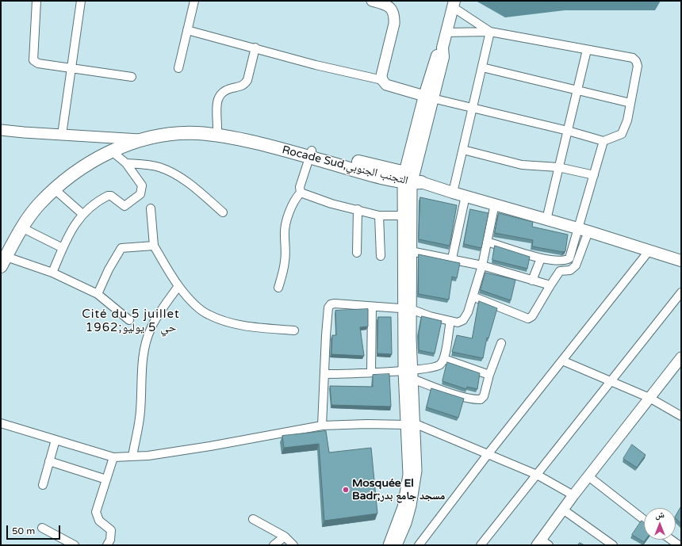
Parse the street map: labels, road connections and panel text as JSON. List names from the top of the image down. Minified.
{"streets":{"main road":["Rocade Sud,التجنب الجنوبي"]},"districts":["Cité du 5 juillet 1962;حي 5 يوليو"],"places":["Mosquée El Badr;مسجد جامع بدر"],"scale_bar":"50 m","north":"top"}
